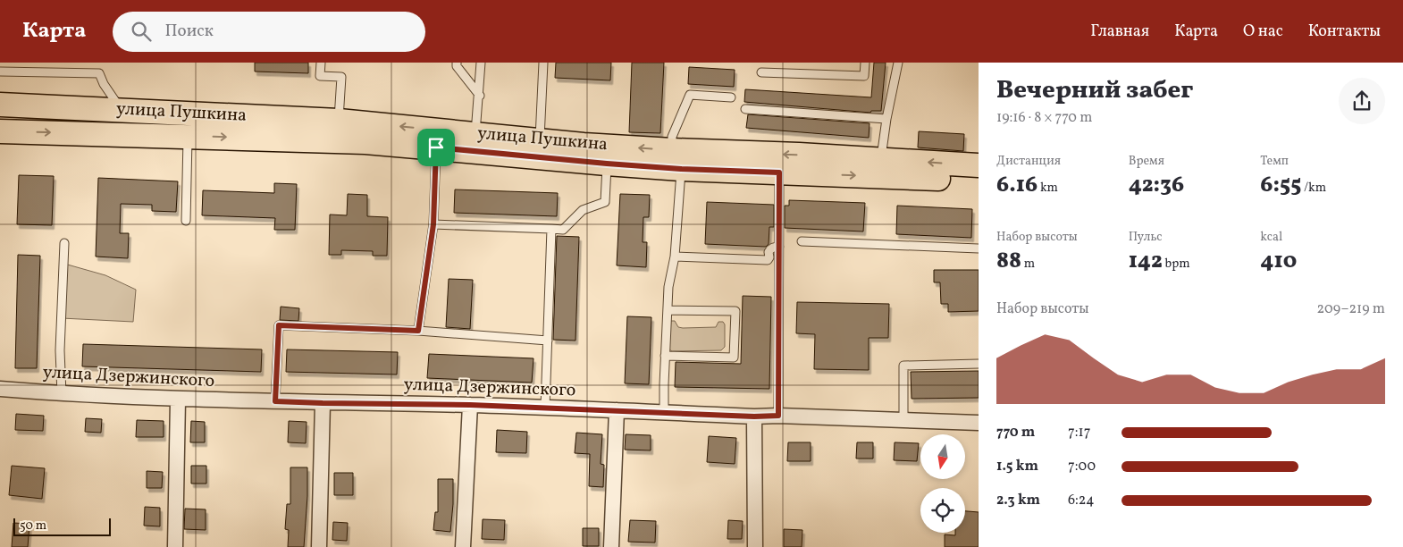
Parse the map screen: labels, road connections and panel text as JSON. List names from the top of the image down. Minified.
{"streets":{"main road":["улица Пушкина"],"street":["улица Дзержинского"]},"scale_bar":"50 m","north":"bottom","page":{"header":"Карта","search":"Поиск","nav":["Главная","Карта","О нас","Контакты"],"heading":["Вечерний забег","19:16 · 8 × 770 m"],"stats":[["Дистанция","6.16 km"],["Время","42:36"],["Темп","6:55 /km"],["Набор высоты","88 m"],["Пульс","142 bpm"],["kcal","410"]],"chart":["Набор высоты","209–219 m"],"list":[{"name":"770 m","note":"7:17"},{"name":"1.5 km","note":"7:00"},{"name":"2.3 km","note":"6:24"}],"scale":"50 m"}}
